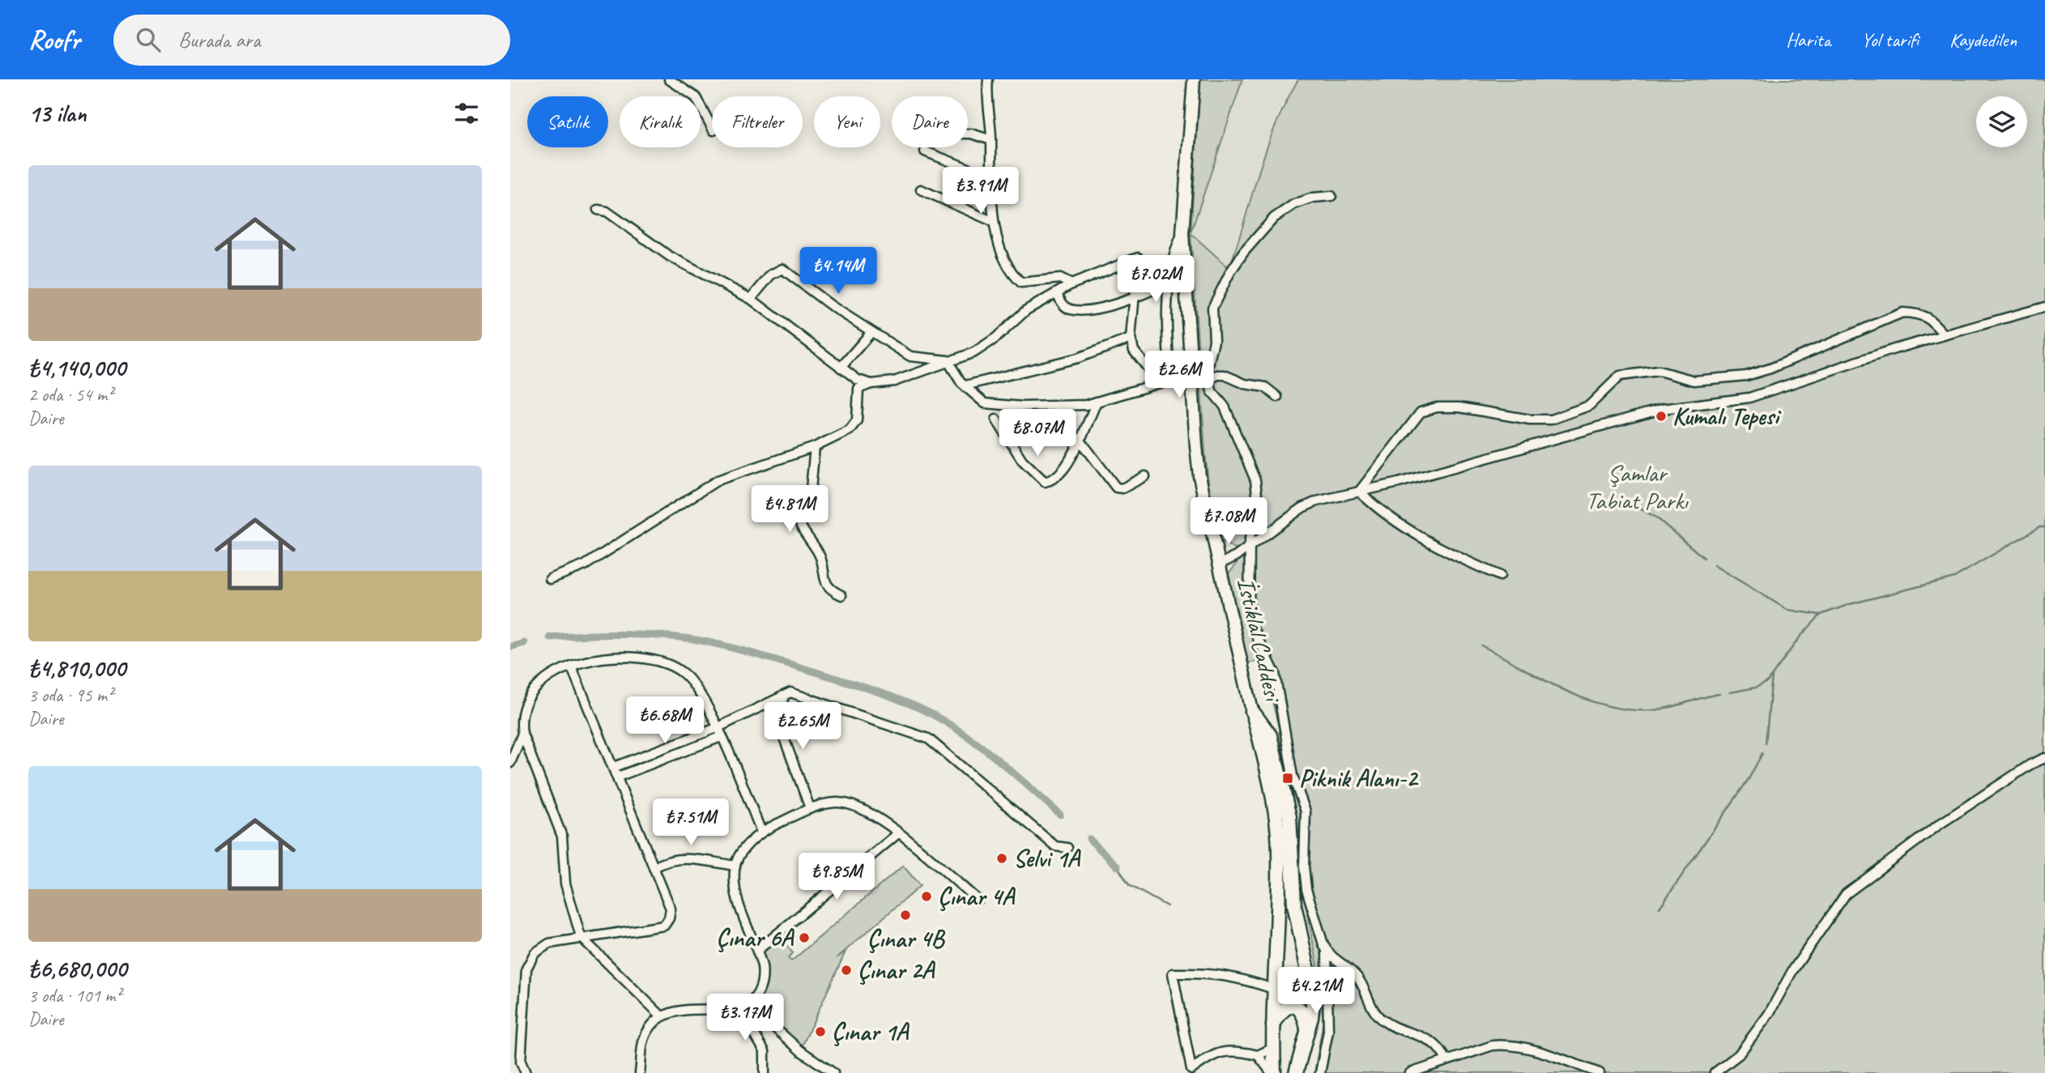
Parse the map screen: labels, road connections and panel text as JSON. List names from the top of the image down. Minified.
{"streets":{"main road":["İstiklal Caddesi"]},"parks":["Şamlar Tabiat Parkı"],"places":{"other":["Kumalı Tepesi","Selvi 1A","Çınar 4A","Çınar 4B","Çınar 6A","Çınar 2A","Çınar 1A"],"transit":["Piknik Alanı-2"]},"page":{"header":"Roofr","search":"Burada ara","nav":["Harita","Yol tarifi","Kaydedilen"],"heading":"13 ilan","chip":["Satılık","Kiralık","Filtreler","Yeni","Daire"],"list":[{"name":"₺4,140,000","note":"2 oda · 54 m² · Daire"},{"name":"₺4,810,000","note":"3 oda · 95 m² · Daire"},{"name":"₺6,680,000","note":"3 oda · 101 m² · Daire"}],"price":["₺3.91M","₺4.14M","₺7.02M","₺2.6M","₺8.07M","₺4.81M","₺7.08M","₺6.68M","₺2.65M","₺7.51M","₺9.85M","₺4.21M","₺3.17M"]}}
